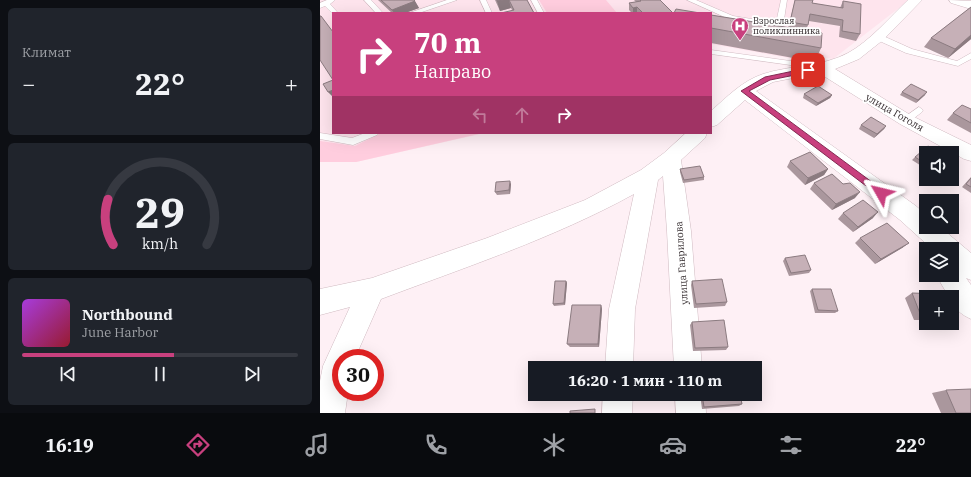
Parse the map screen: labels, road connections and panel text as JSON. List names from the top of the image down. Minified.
{"streets":{"street":["улица Гоголя","улица Гаврилова"]},"places":{"hospital":["Взрослая поликлинника"]},"page":{"tile":"Климат","turn":["70 m","Направо"],"heat":["−","22°","+"],"map_buttons":"+","song":["Northbound","June Harbor"],"limit":"30","trip":"16:20 · 1 мин · 110 m","tabs":["16:19","22°"],"gauge":["29","km/h"]}}
